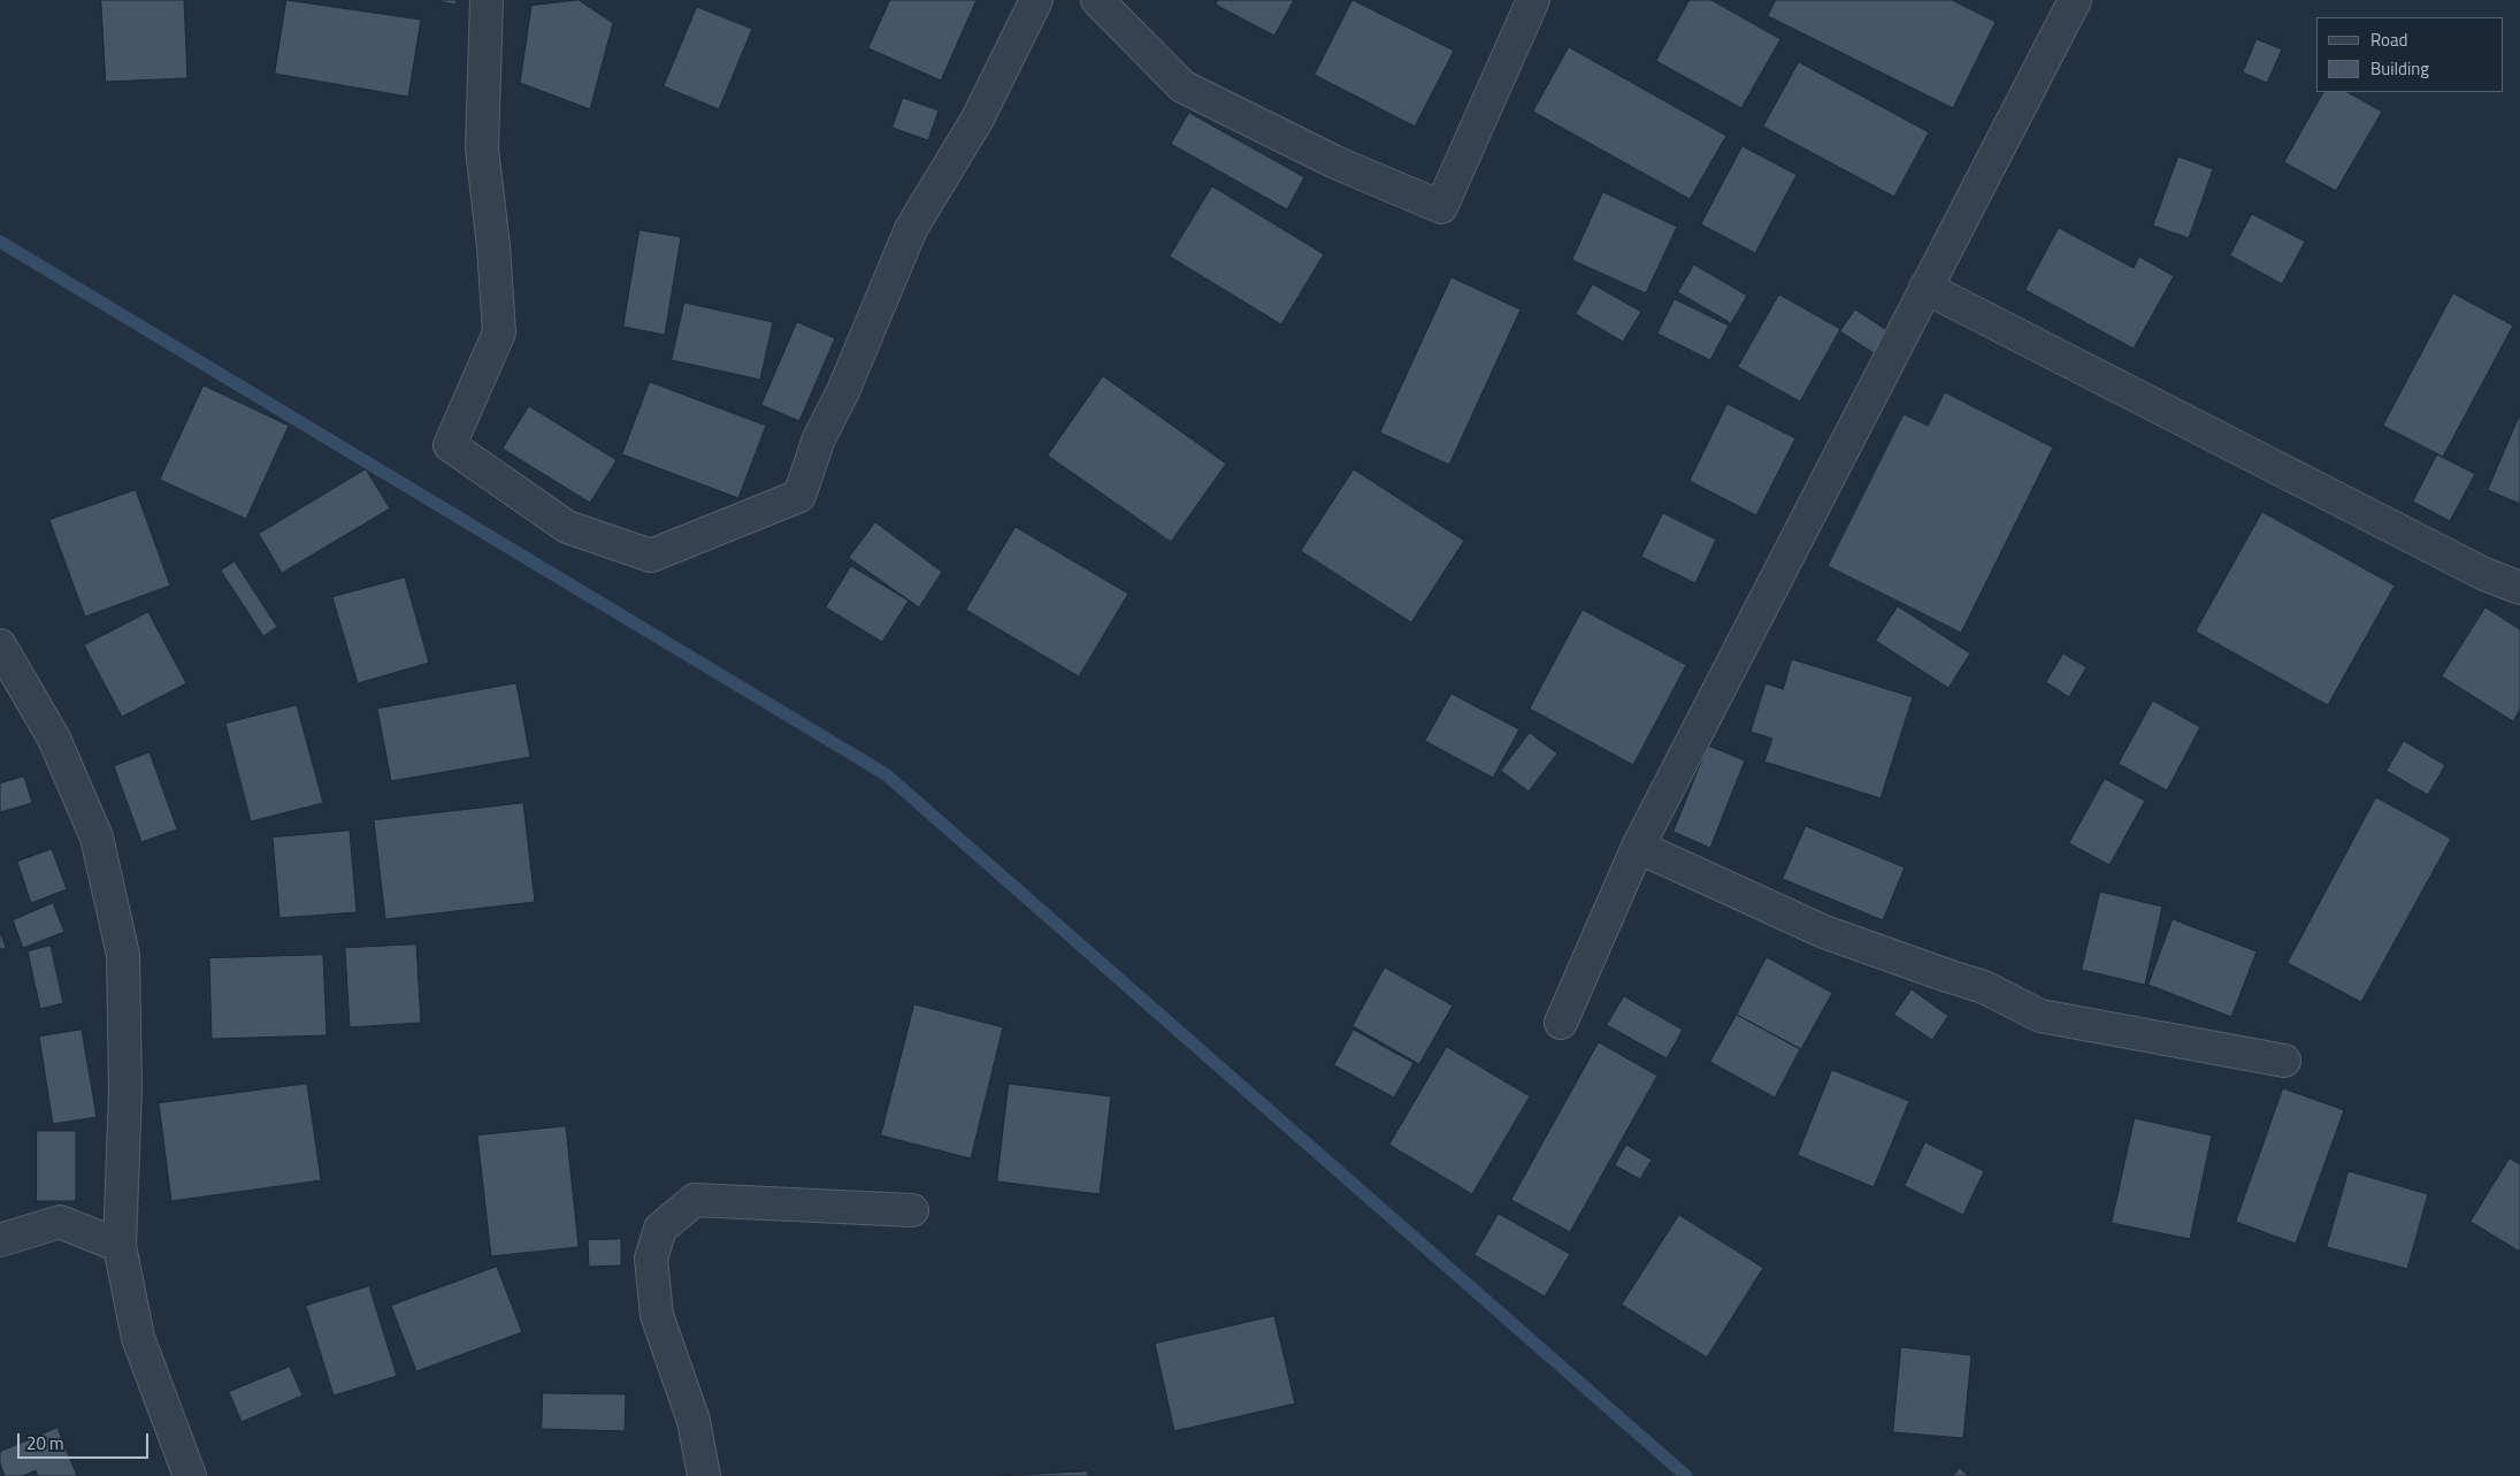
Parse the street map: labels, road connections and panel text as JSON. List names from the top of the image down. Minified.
{"legend":["Road","Building"],"scale_bar":"20 m"}
